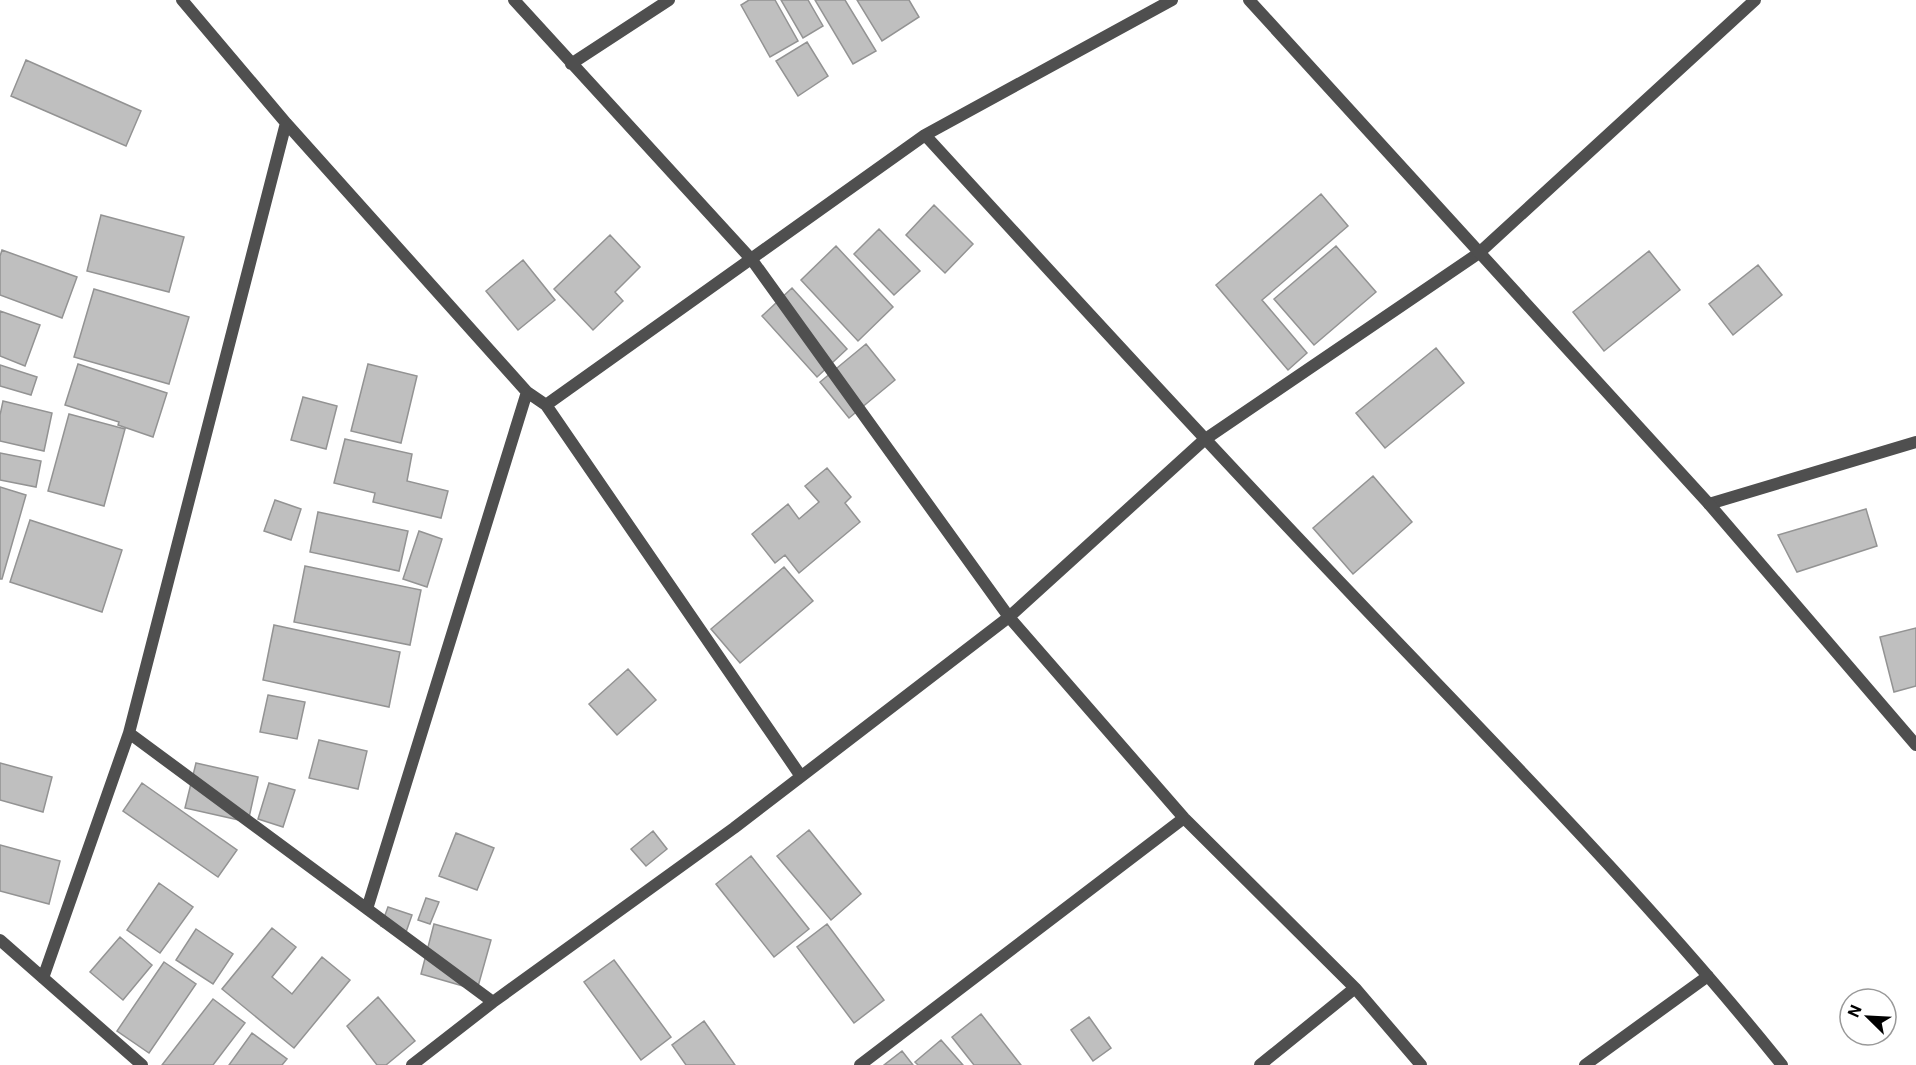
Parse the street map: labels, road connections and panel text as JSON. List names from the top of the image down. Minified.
{"north":"top left"}
